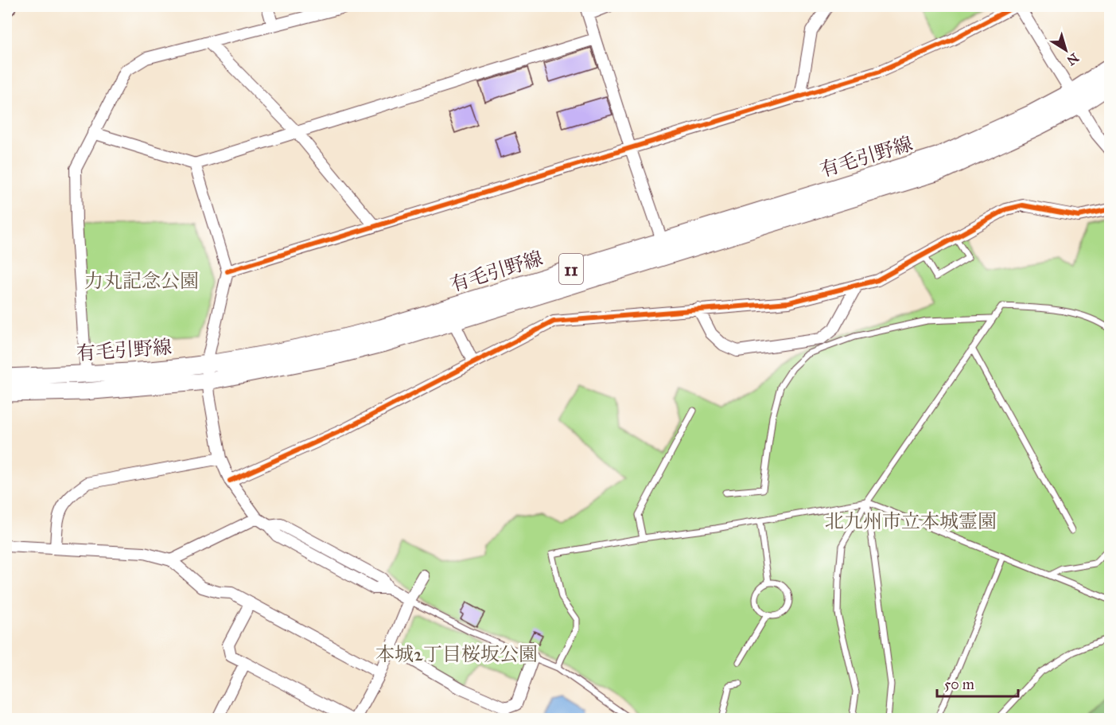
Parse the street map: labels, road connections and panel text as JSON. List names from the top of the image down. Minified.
{"streets":{"main road":["有毛引野線","11"]},"parks":["力丸記念公園","北九州市立本城霊園","本城2丁目桜坂公園"],"scale_bar":"50 m","north":"bottom right"}
